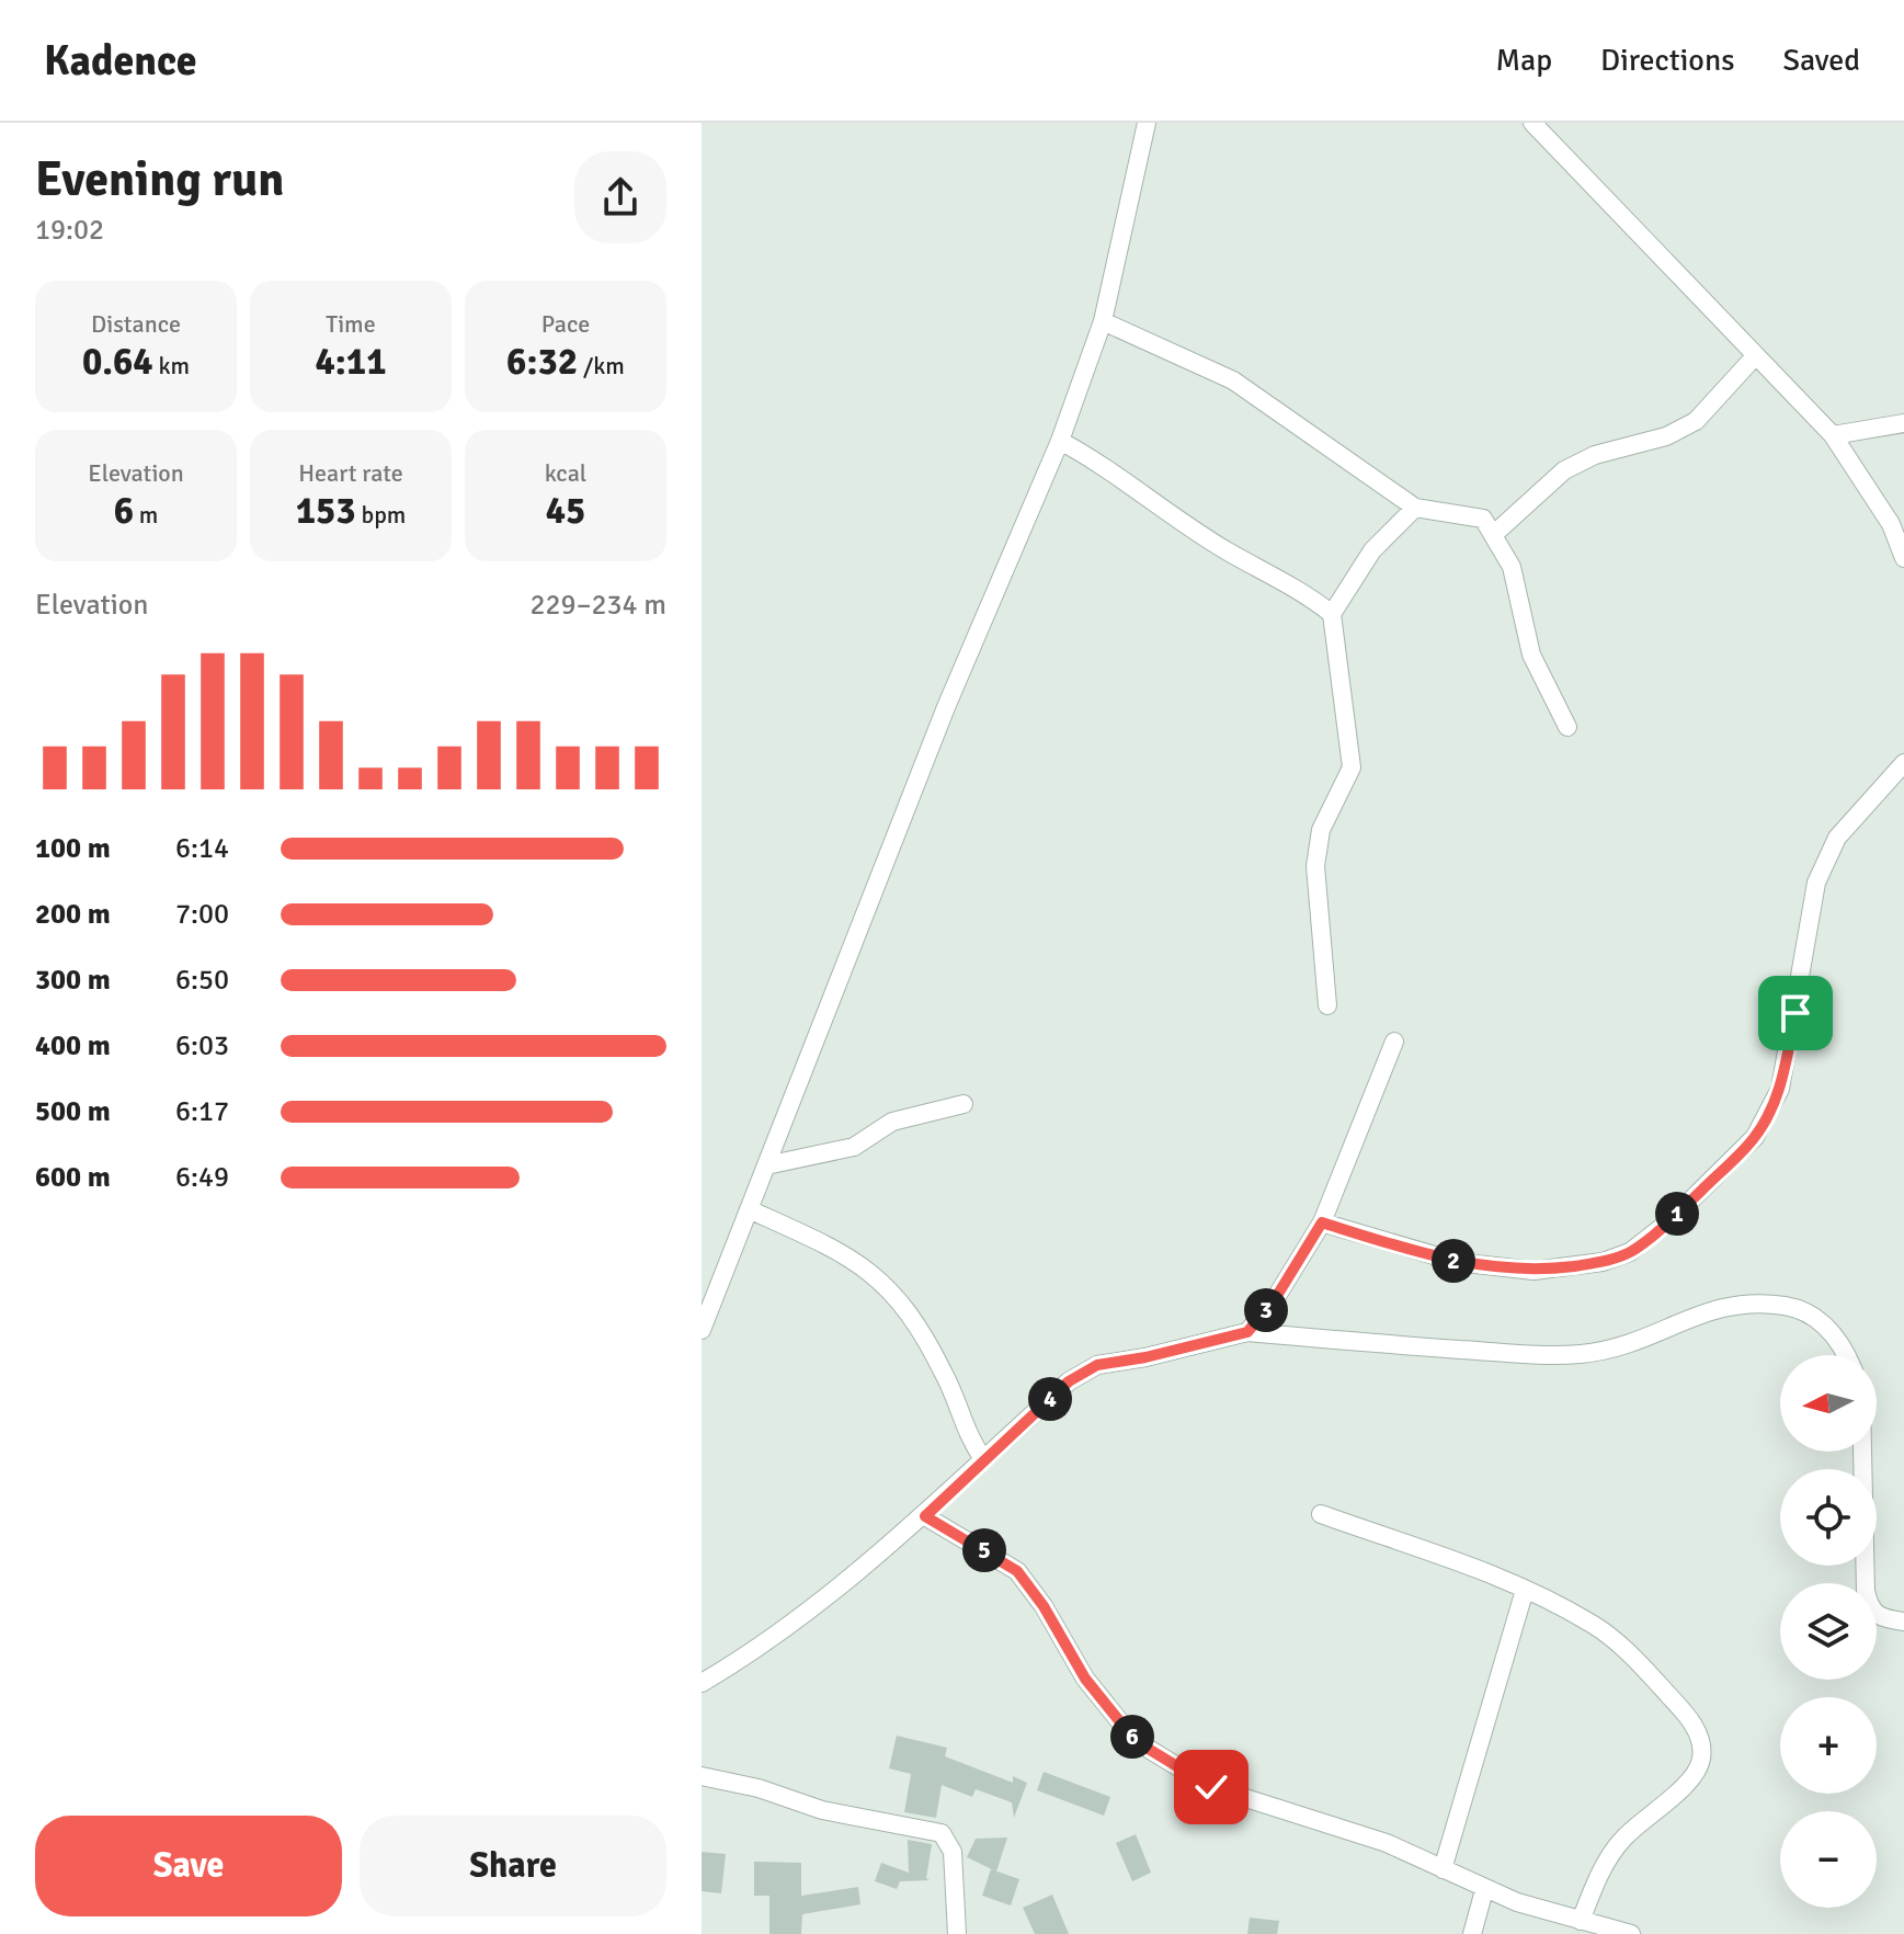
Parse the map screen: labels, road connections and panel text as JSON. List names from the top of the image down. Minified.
{"north":"left","page":{"header":"Kadence","nav":["Map","Directions","Saved"],"heading":["Evening run","19:02"],"stats":[["Distance","0.64 km"],["Time","4:11"],["Pace","6:32 /km"],["Elevation","6 m"],["Heart rate","153 bpm"],["kcal","45"]],"chart":["Elevation","229–234 m"],"list":[{"name":"100 m","note":"6:14"},{"name":"200 m","note":"7:00"},{"name":"300 m","note":"6:50"},{"name":"400 m","note":"6:03"},{"name":"500 m","note":"6:17"},{"name":"600 m","note":"6:49"}],"pins":["1","2","3","4","5","6"],"map_buttons":["+","−"],"buttons":["Save","Share"]}}
